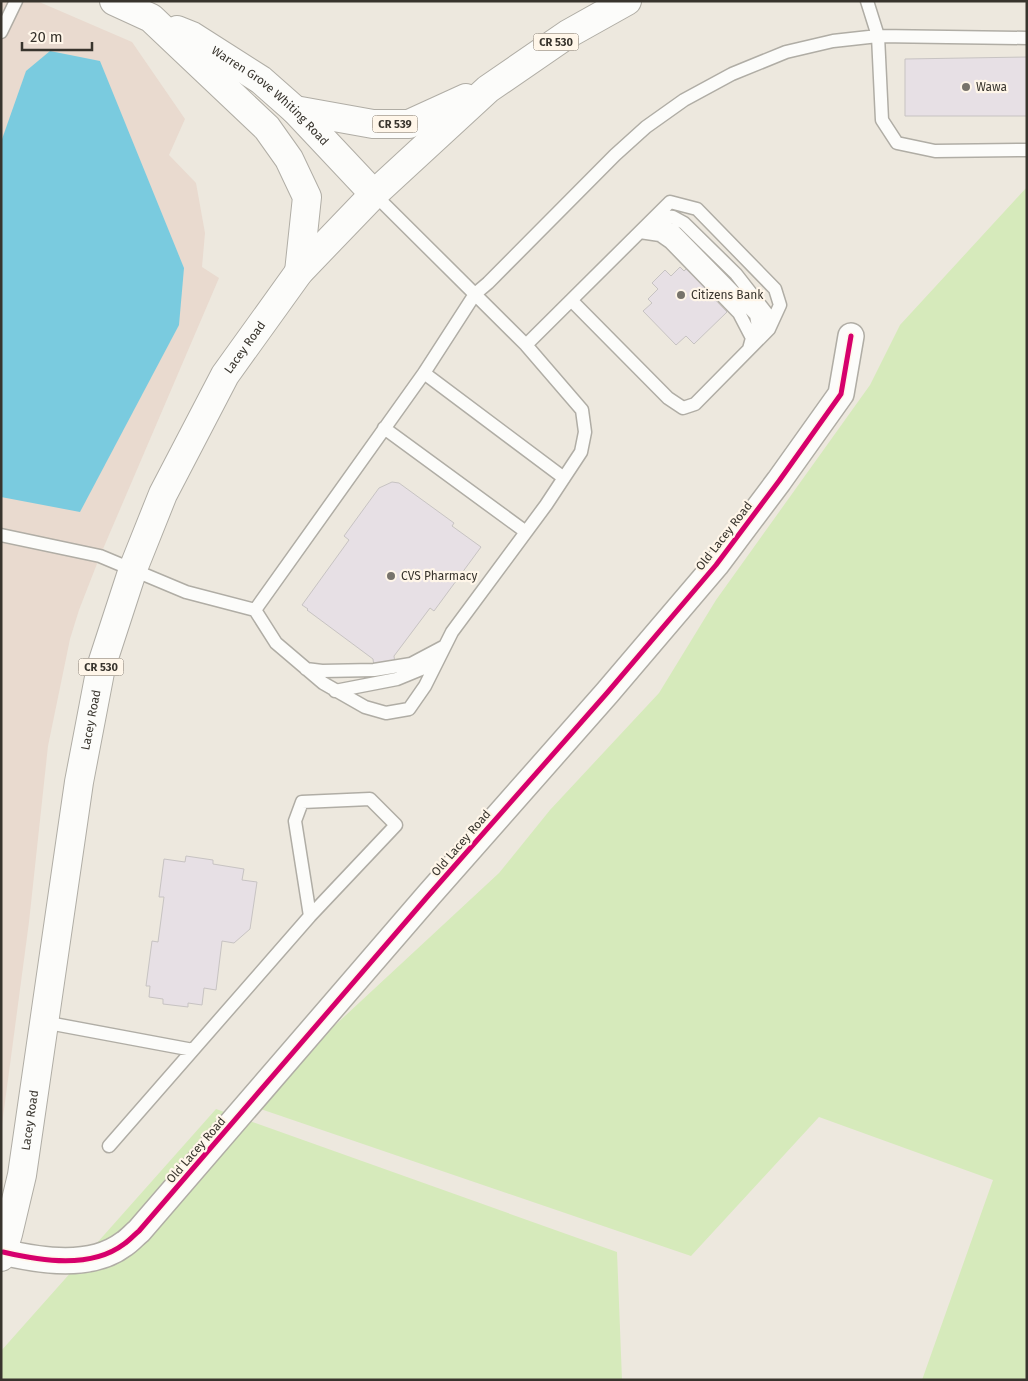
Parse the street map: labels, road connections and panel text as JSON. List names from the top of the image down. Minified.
{"streets":{"main road":["CR 530","Warren Grove Whiting Road","CR 539","Lacey Road"],"street":["Old Lacey Road"]},"crossings":[["CR 530","Warren Grove Whiting Road"],["CR 530","CR 539"],["CR 530","Lacey Road"],["Warren Grove Whiting Road","CR 539"],["Warren Grove Whiting Road","Lacey Road"],["Lacey Road","Old Lacey Road"]],"places":["Wawa","Citizens Bank","CVS Pharmacy"],"scale_bar":"20 m"}
